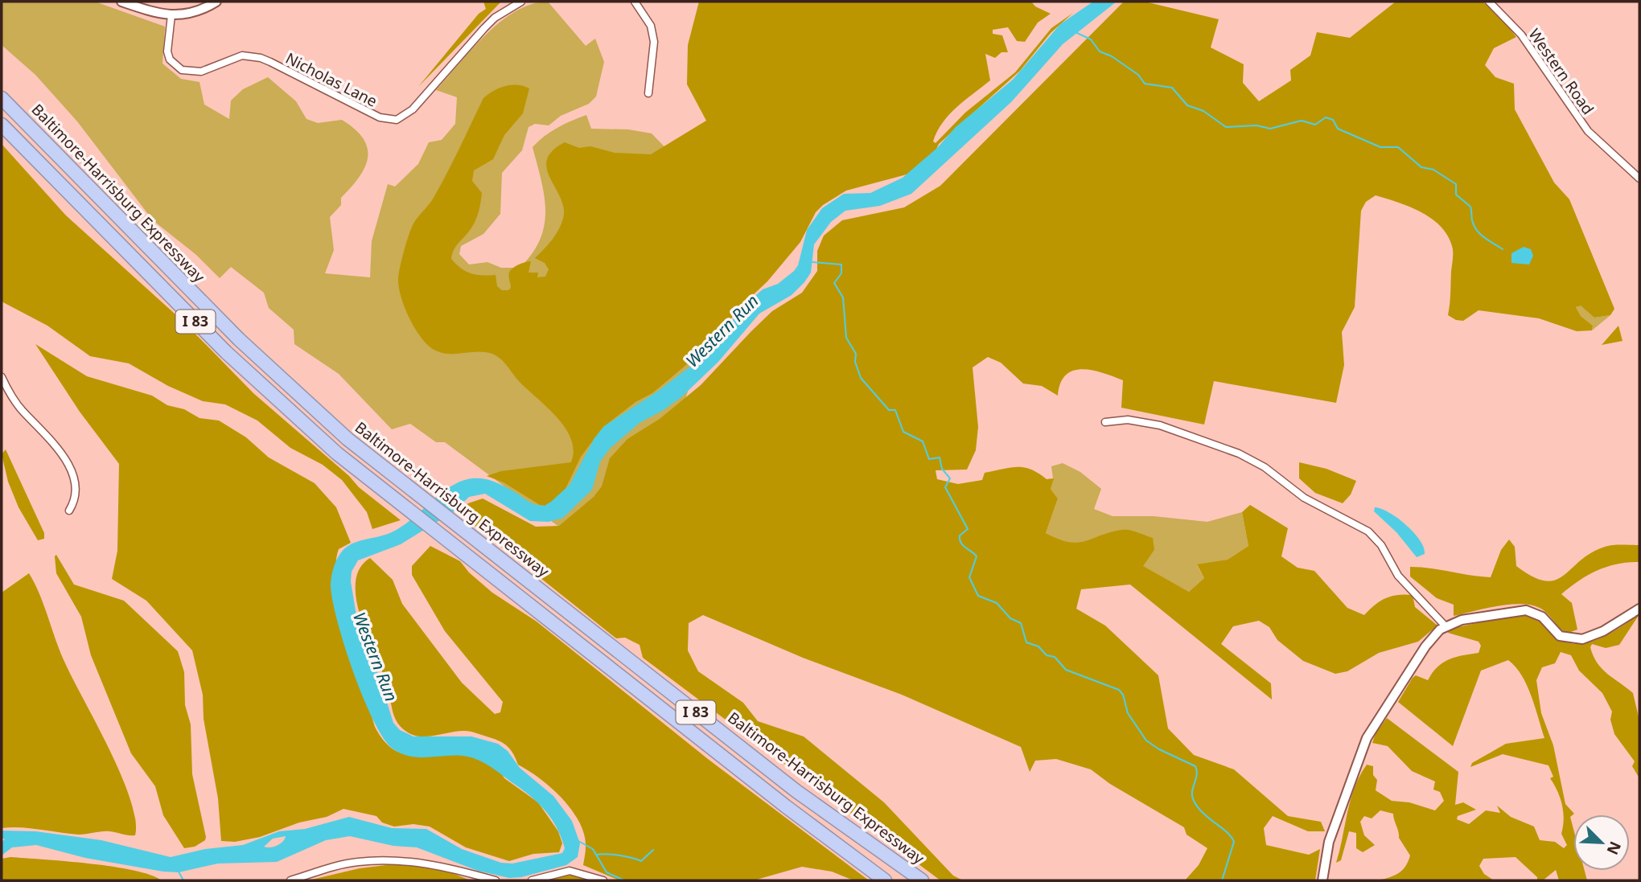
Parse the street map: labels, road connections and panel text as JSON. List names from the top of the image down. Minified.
{"streets":{"highway":["Baltimore-Harrisburg Expressway","I 83"],"street":["Western Road","Nicholas Lane"]},"water":["Western Run"],"north":"bottom right"}
